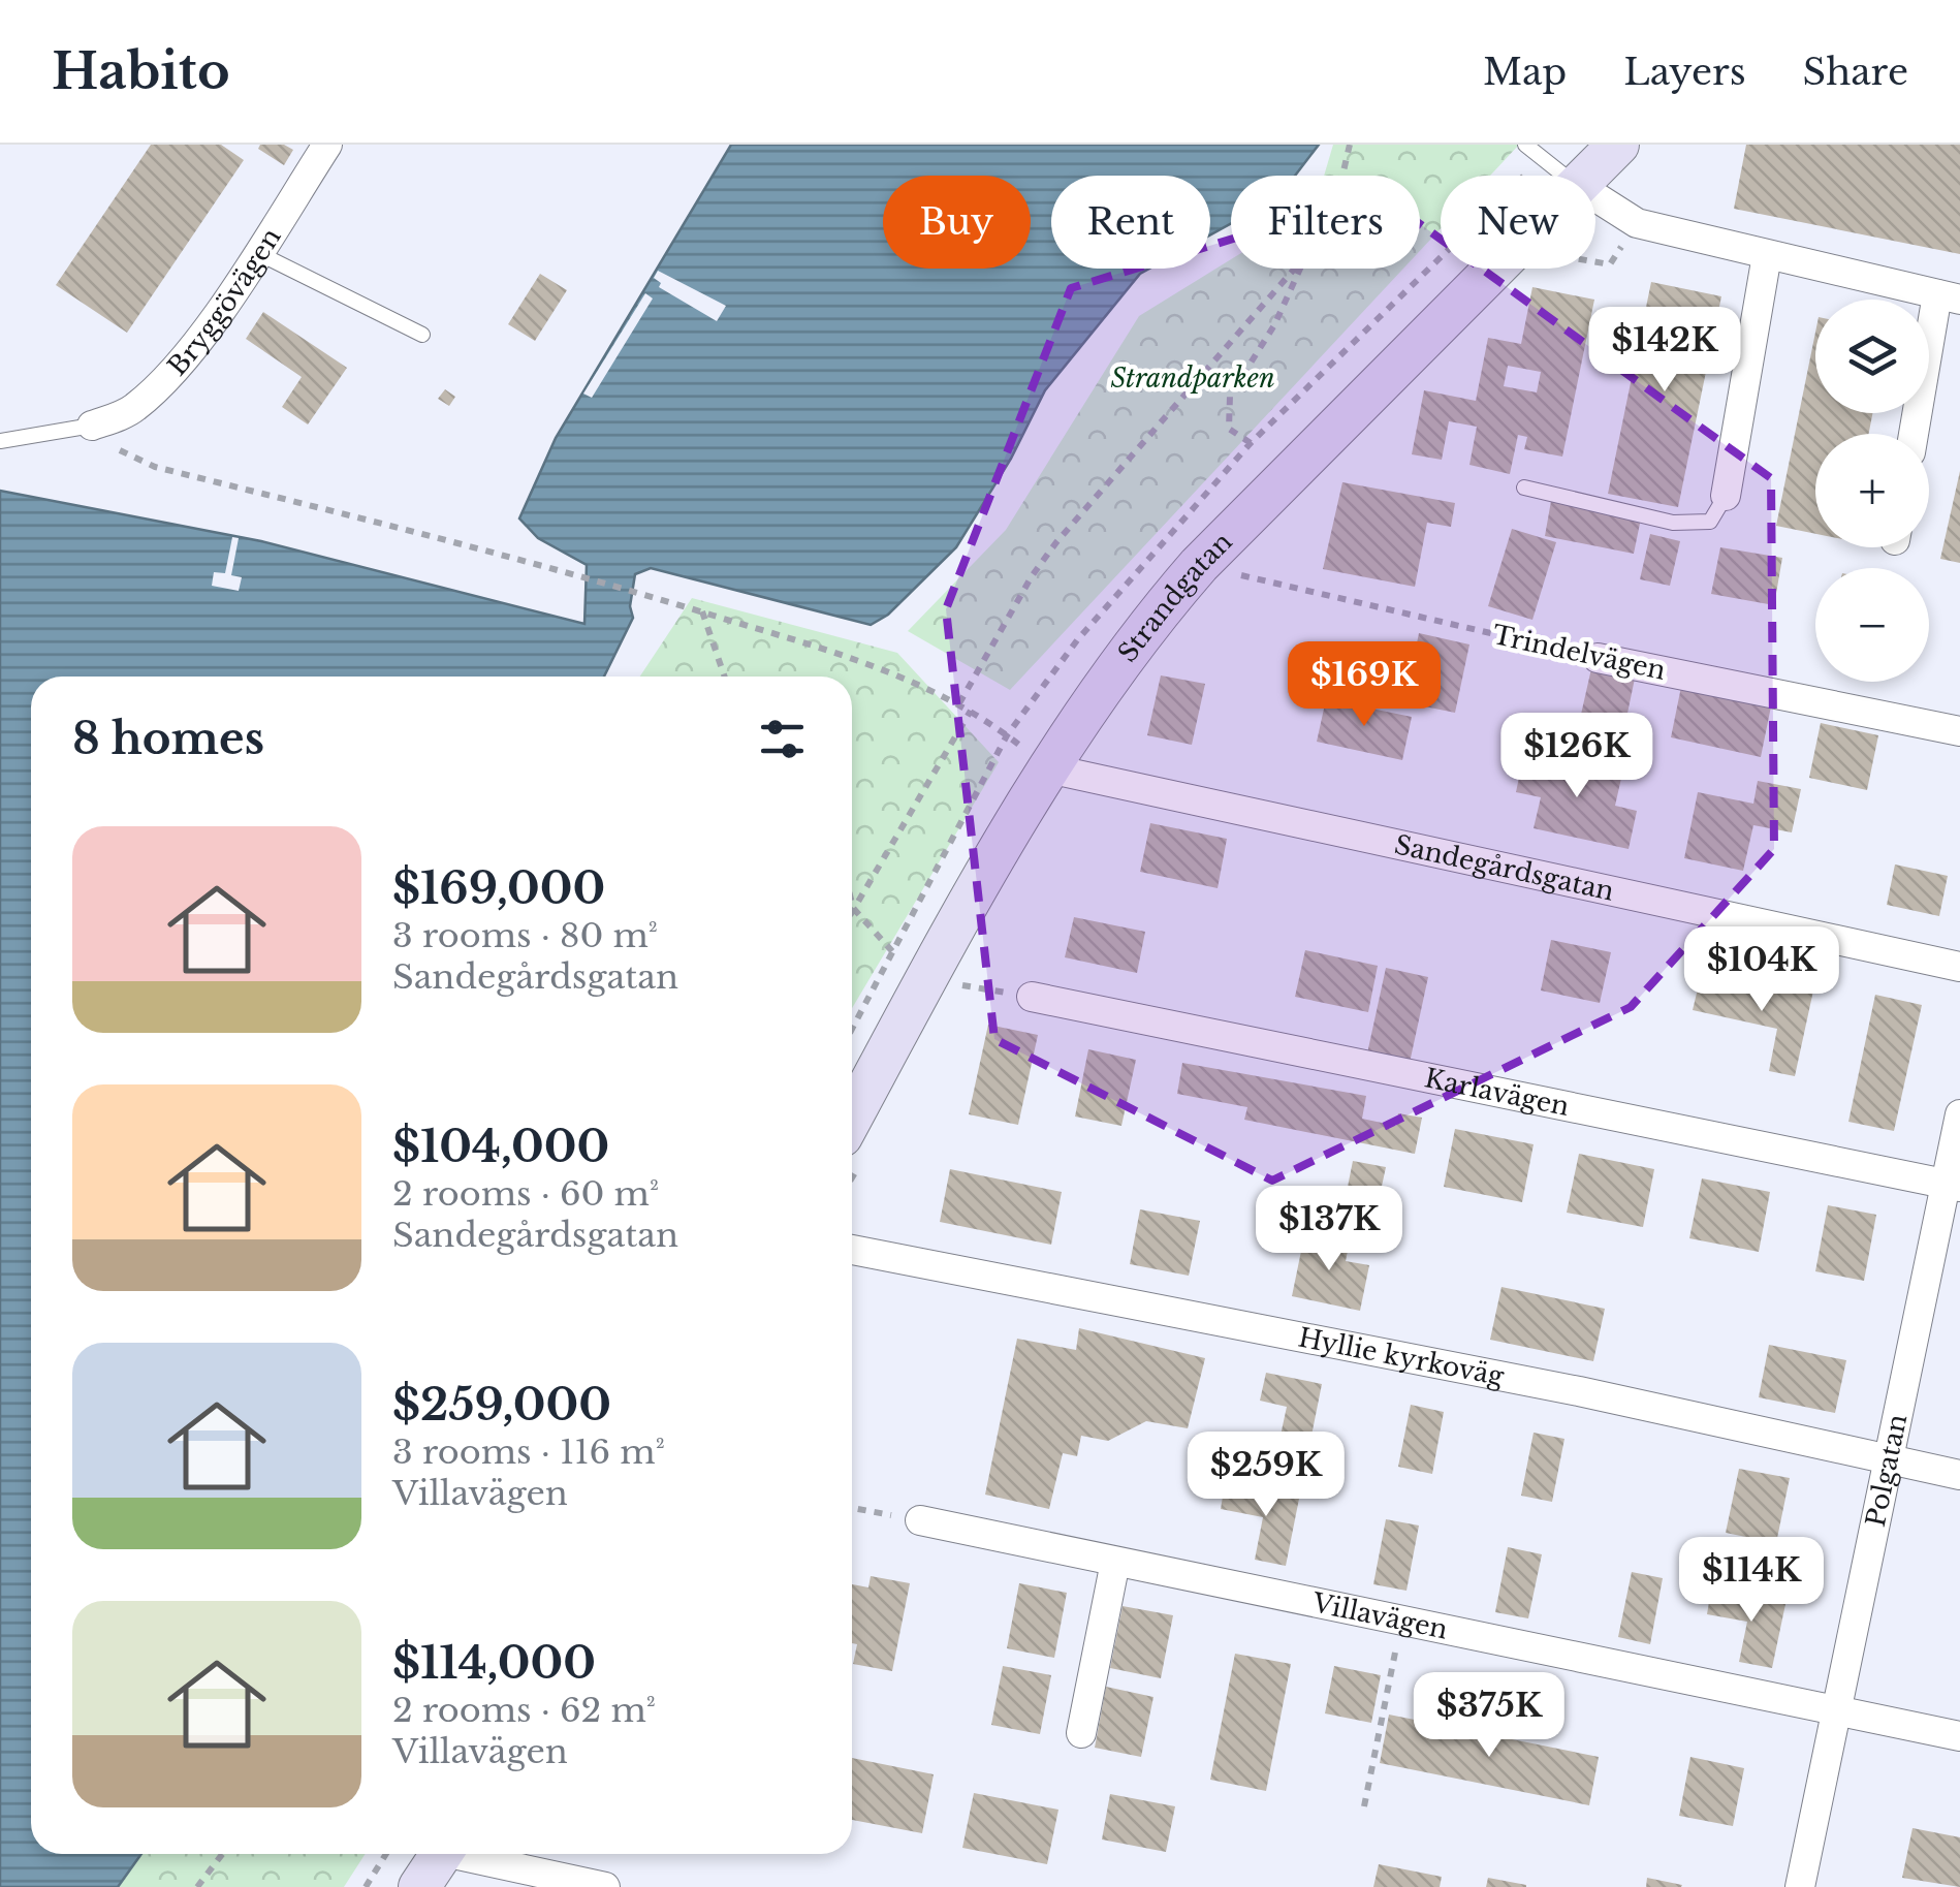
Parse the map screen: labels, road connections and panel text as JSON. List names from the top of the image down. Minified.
{"streets":{"street":["Bryggövägen","Strandgatan","Trindelvägen","Sandegårdsgatan","Karlavägen","Hyllie kyrkoväg","Polgatan","Villavägen"]},"crossings":[["Strandgatan","Sandegårdsgatan"],["Karlavägen","Polgatan"],["Hyllie kyrkoväg","Polgatan"],["Polgatan","Villavägen"]],"parks":["Strandparken"],"page":{"header":"Habito","nav":["Map","Layers","Share"],"chip":["Buy","Rent","Filters","New"],"map_buttons":["+","−"],"price":["$142K","$169K","$126K","$104K","$137K","$259K","$114K","$375K"],"heading":"8 homes","list":[{"name":"$169,000","note":"3 rooms · 80 m² · Sandegårdsgatan"},{"name":"$104,000","note":"2 rooms · 60 m² · Sandegårdsgatan"},{"name":"$259,000","note":"3 rooms · 116 m² · Villavägen"},{"name":"$114,000","note":"2 rooms · 62 m² · Villavägen"}]}}
